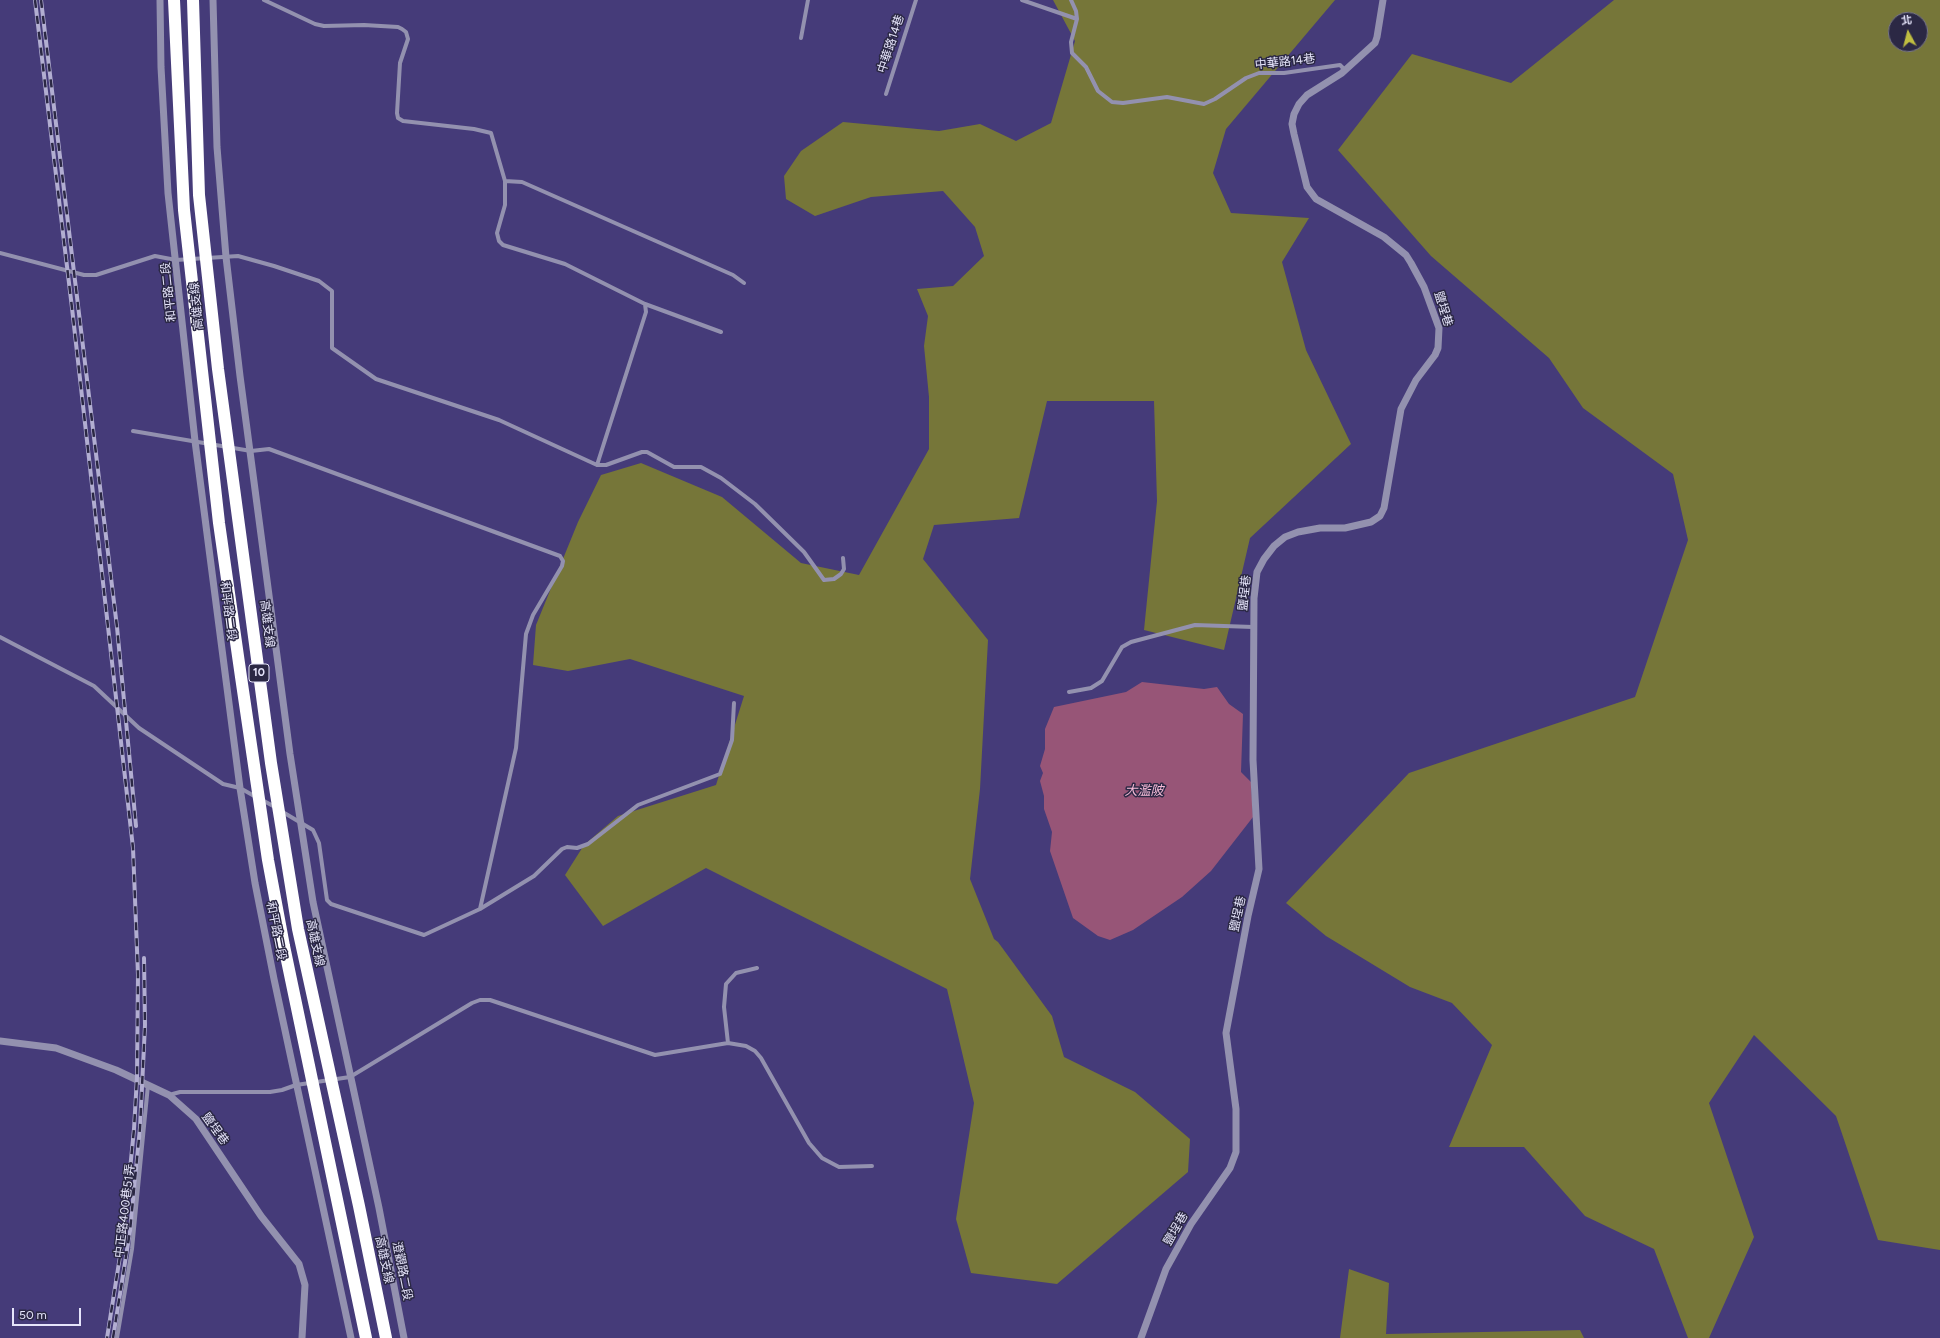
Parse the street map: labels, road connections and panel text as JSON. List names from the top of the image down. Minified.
{"streets":{"highway":["高雄支線","10"],"street":["中華路14巷","和平路二段","鹽埕巷","中正路400巷51弄","澄觀路二段"]},"crossings":[["中華路14巷","鹽埕巷"],["鹽埕巷","中正路400巷51弄"]],"water":["大濫陂"],"scale_bar":"50 m","north":"top"}
